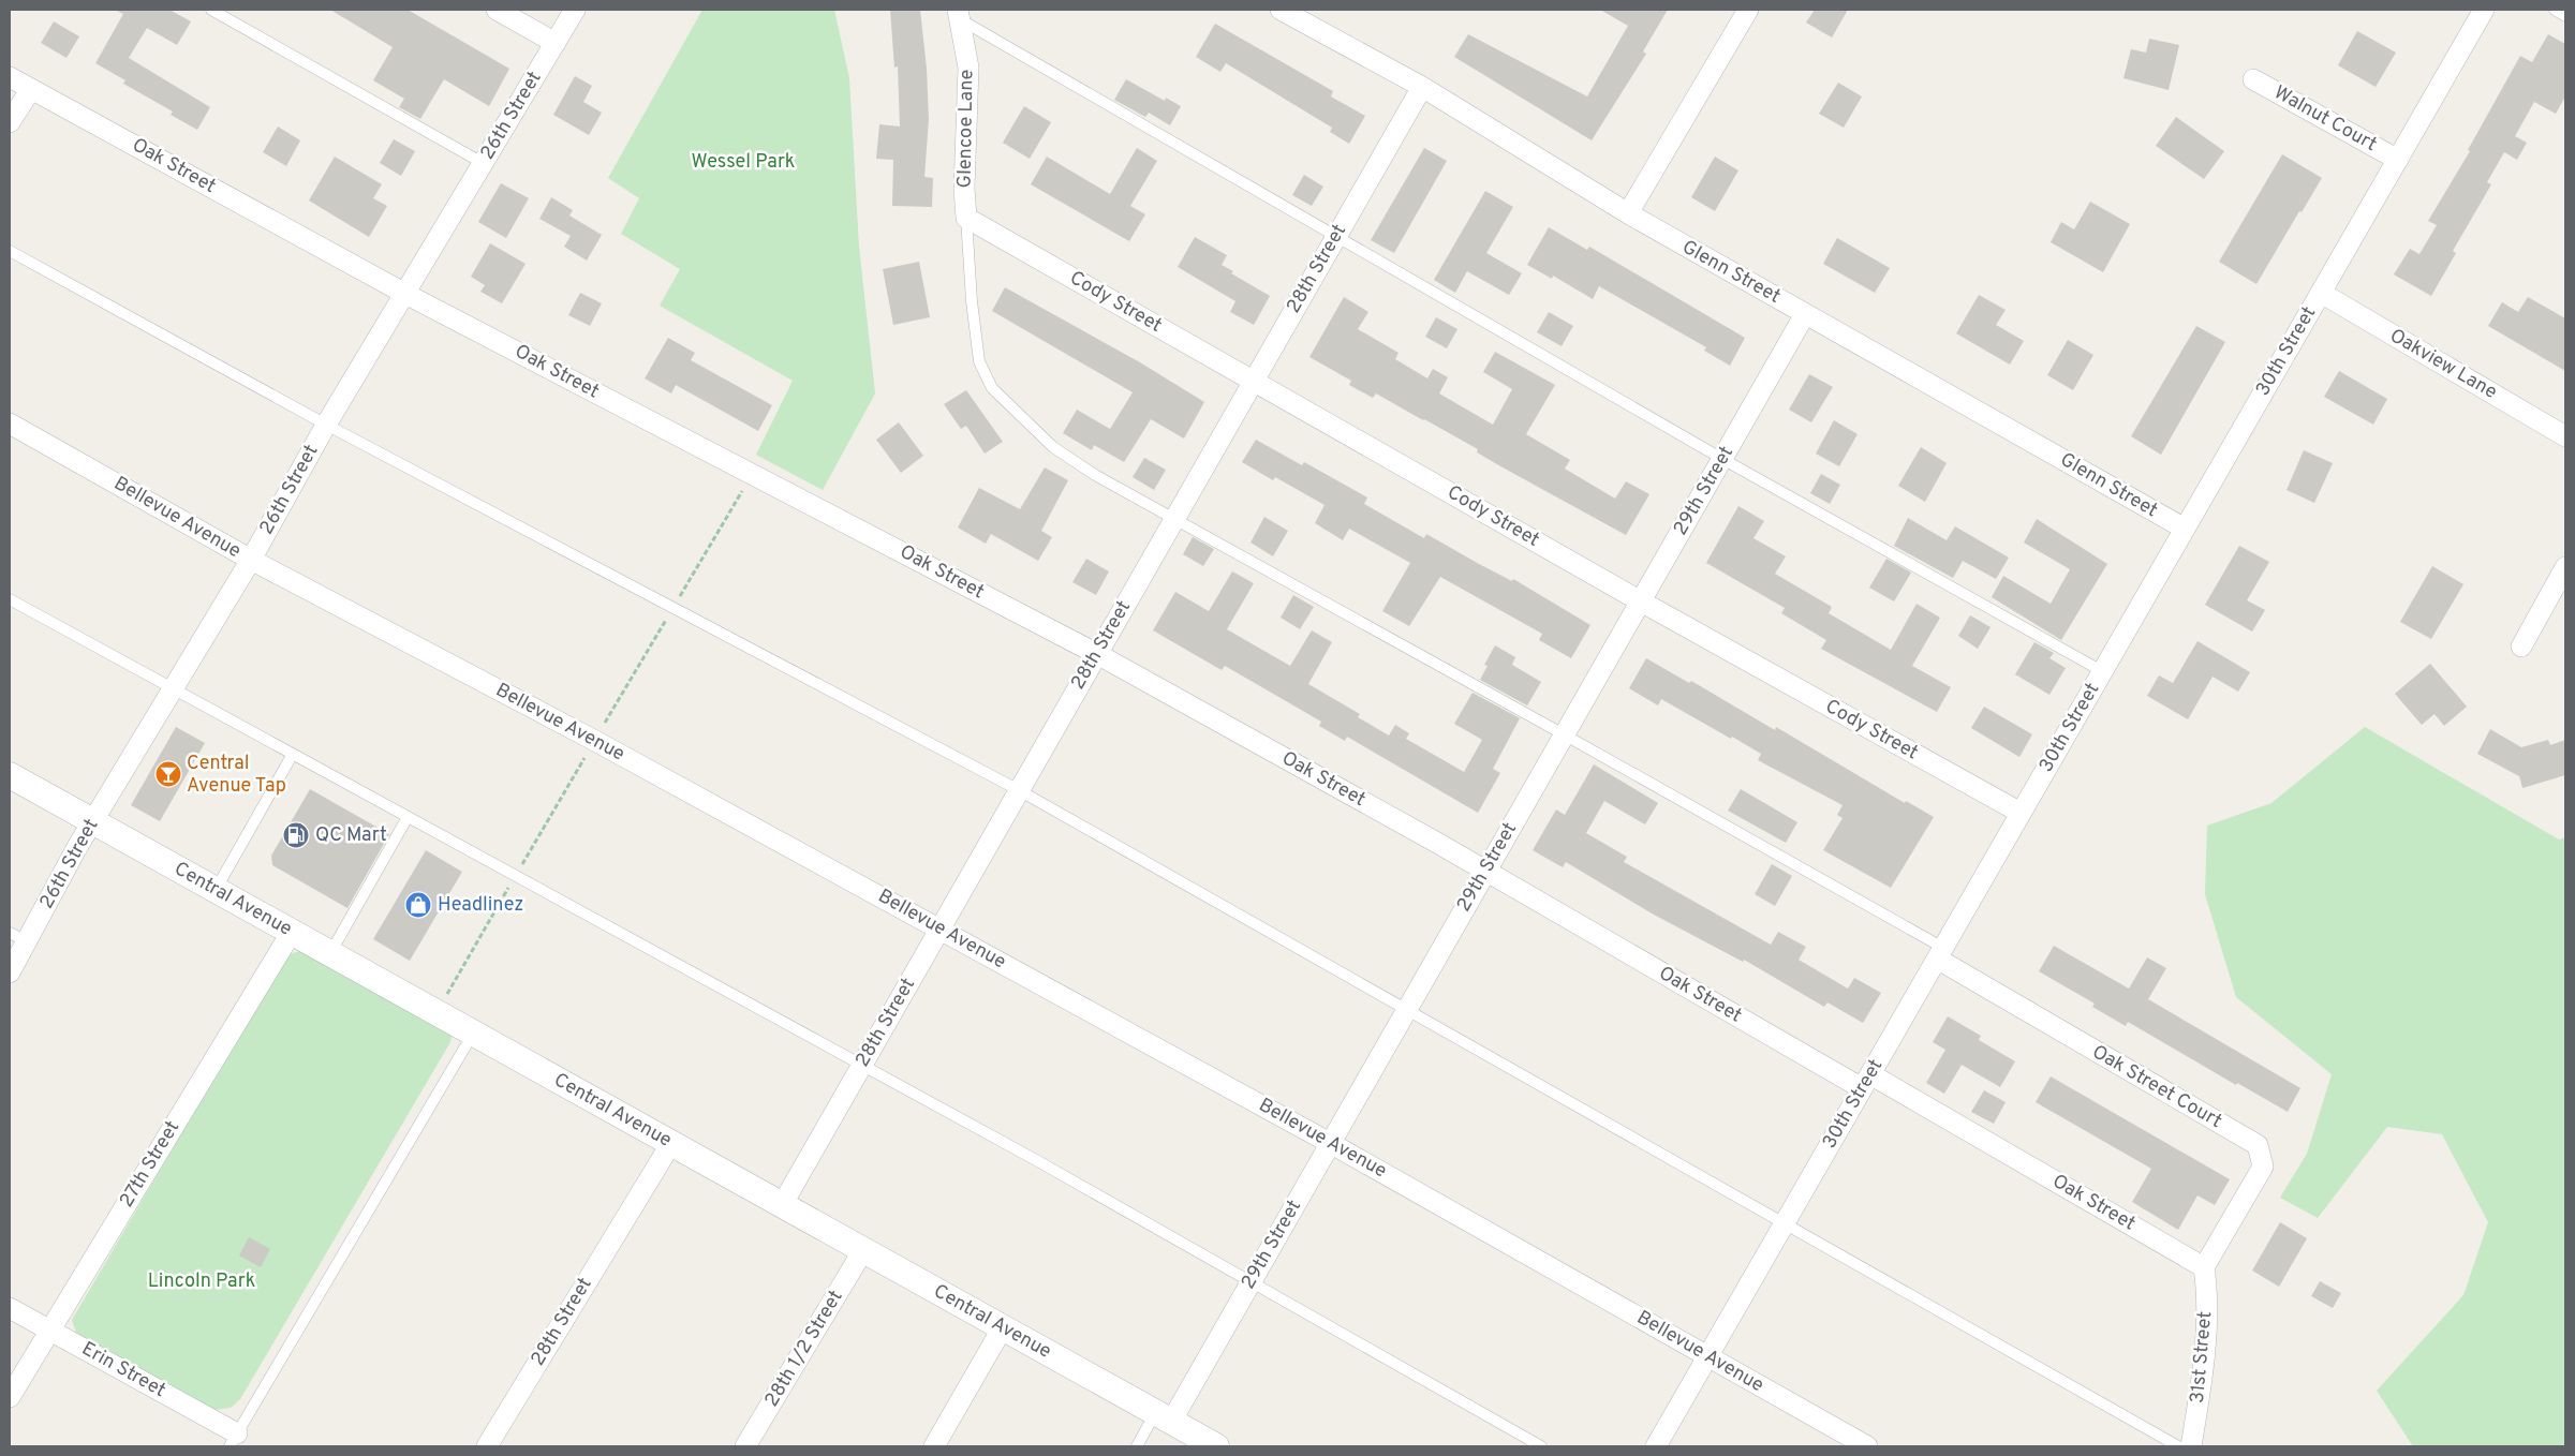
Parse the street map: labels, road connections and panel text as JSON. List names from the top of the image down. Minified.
{"streets":{"street":["26th Street","Walnut Court","Glencoe Lane","Oak Street","28th Street","Glenn Street","Cody Street","30th Street","Oakview Lane","29th Street","Bellevue Avenue","Central Avenue","Oak Street Court","27th Street","28th 1/2 Street","31st Street","Erin Street"]},"crossings":[["26th Street","Oak Street"],["26th Street","Bellevue Avenue"],["26th Street","Central Avenue"],["Walnut Court","30th Street"],["Glencoe Lane","Cody Street"],["Oak Street","28th Street"],["Oak Street","30th Street"],["Oak Street","29th Street"],["Oak Street","Oak Street Court"],["Oak Street","31st Street"],["28th Street","Glenn Street"],["28th Street","Cody Street"],["28th Street","Bellevue Avenue"],["28th Street","Central Avenue"],["Glenn Street","30th Street"],["Glenn Street","29th Street"],["Cody Street","30th Street"],["Cody Street","29th Street"],["30th Street","Oakview Lane"],["30th Street","Bellevue Avenue"],["30th Street","Oak Street Court"],["29th Street","Bellevue Avenue"],["29th Street","Central Avenue"],["Central Avenue","27th Street"],["Central Avenue","28th 1/2 Street"],["Oak Street Court","31st Street"],["27th Street","Erin Street"]],"parks":["Wessel Park","Lincoln Park"],"places":{"bar":["Central Avenue Tap"],"fuel station":["QC Mart"],"shop":["Headlinez"]}}
